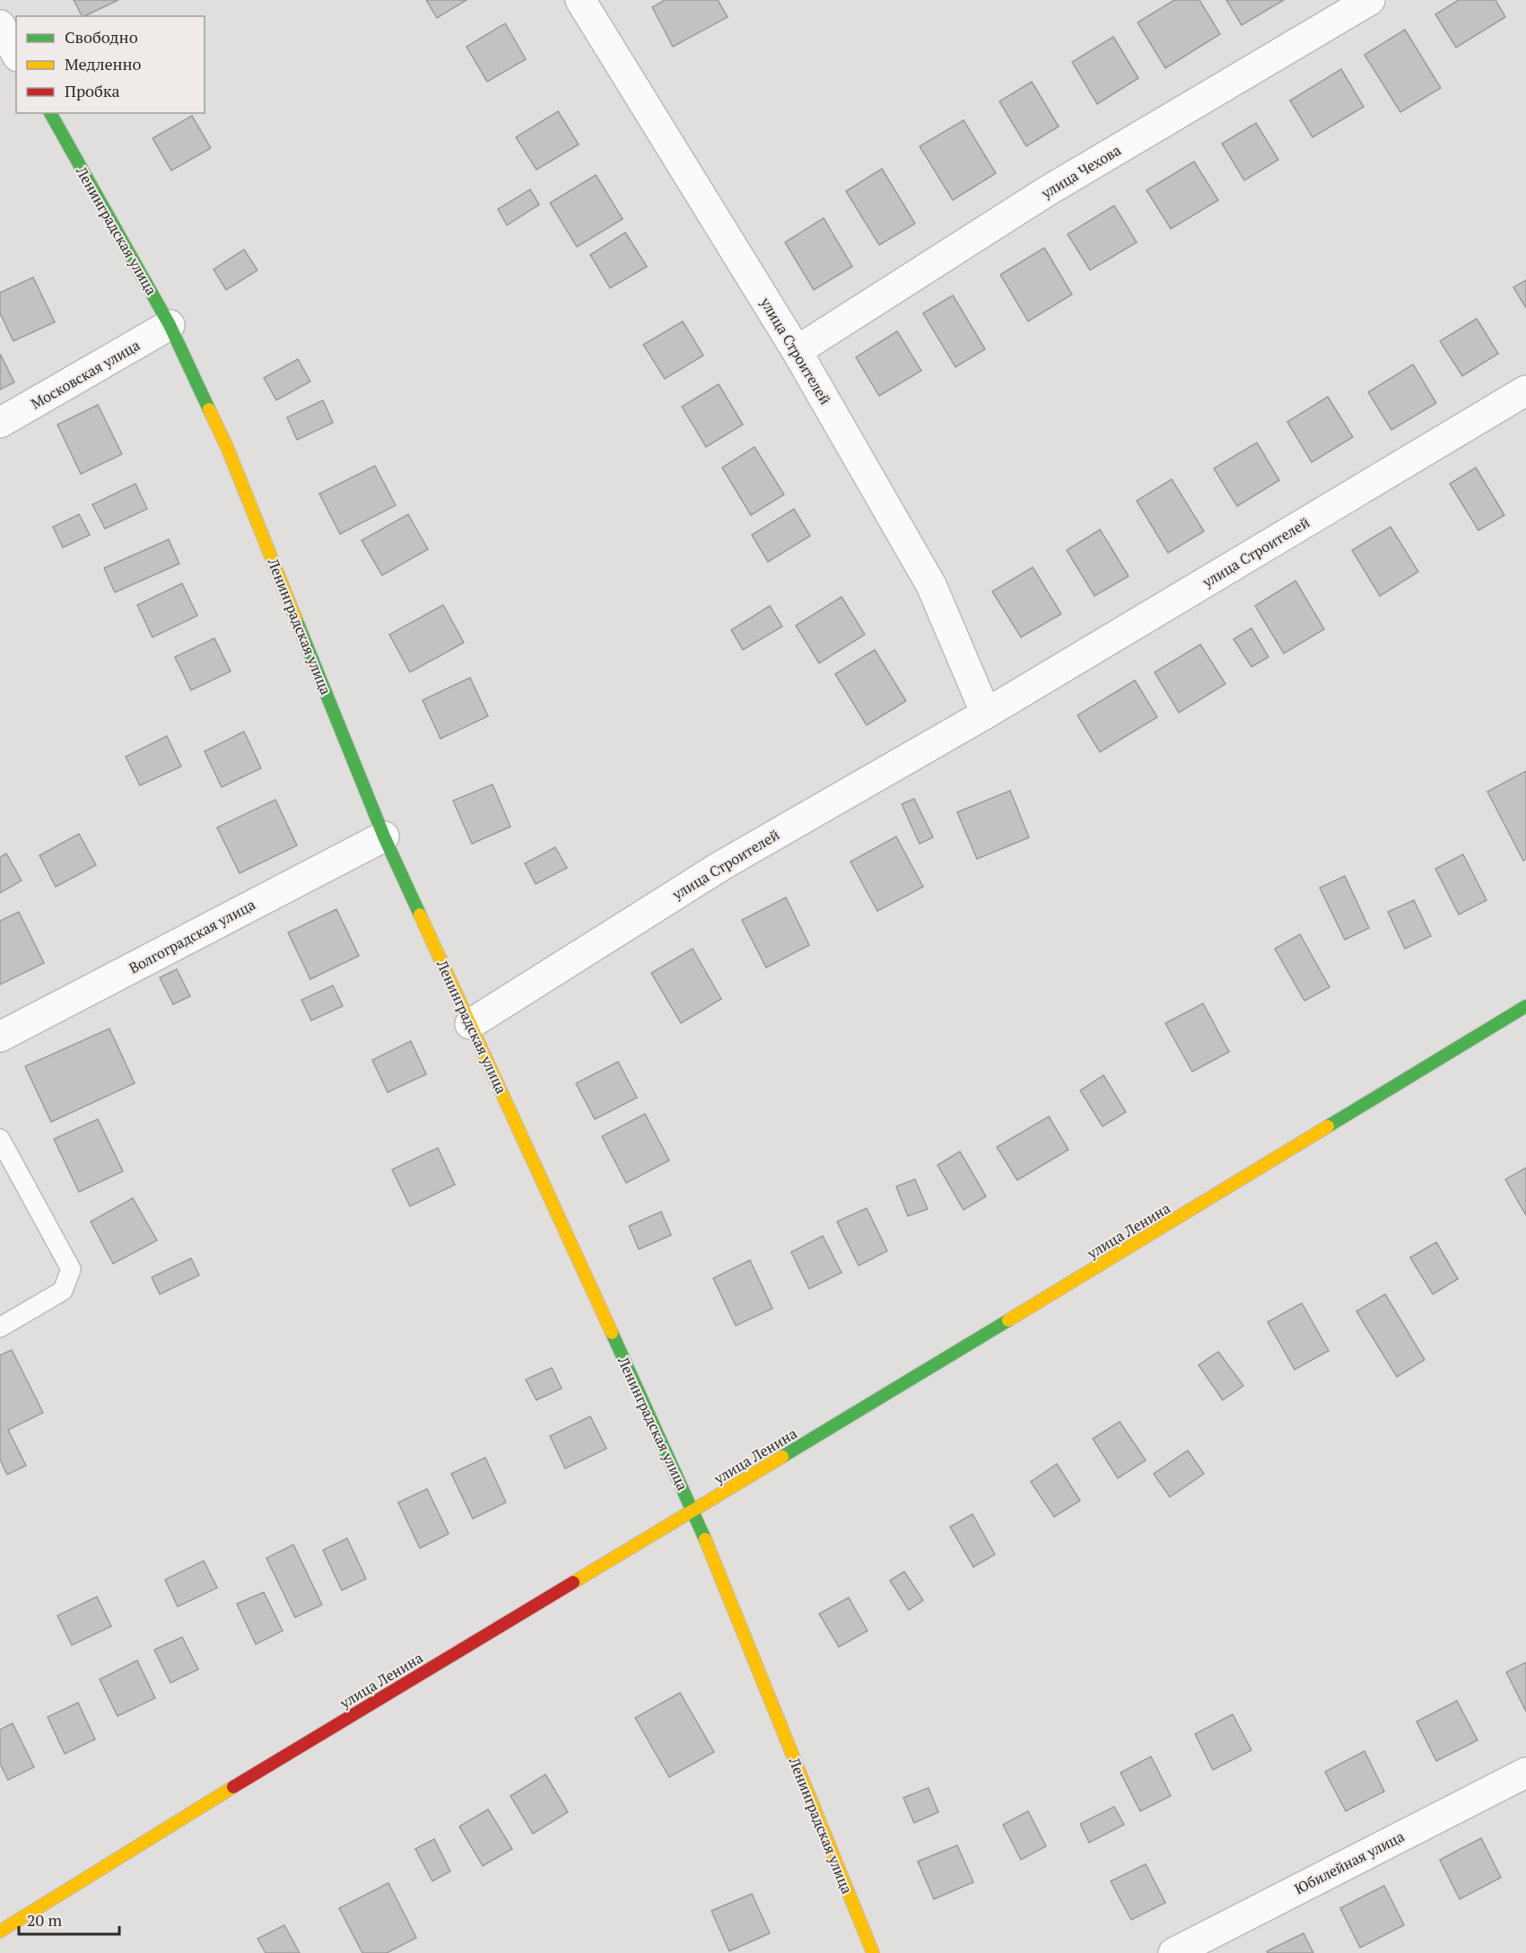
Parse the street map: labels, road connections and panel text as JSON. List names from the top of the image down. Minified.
{"streets":{"street":["улица Чехова","Ленинградская улица","улица Строителей","Московская улица","Волгоградская улица","улица Ленина","Юбилейная улица"]},"crossings":[["улица Чехова","улица Строителей"],["Ленинградская улица","улица Строителей"],["Ленинградская улица","Московская улица"],["Ленинградская улица","Волгоградская улица"],["Ленинградская улица","улица Ленина"]],"legend":["Свободно","Медленно","Пробка"],"scale_bar":"20 m"}
